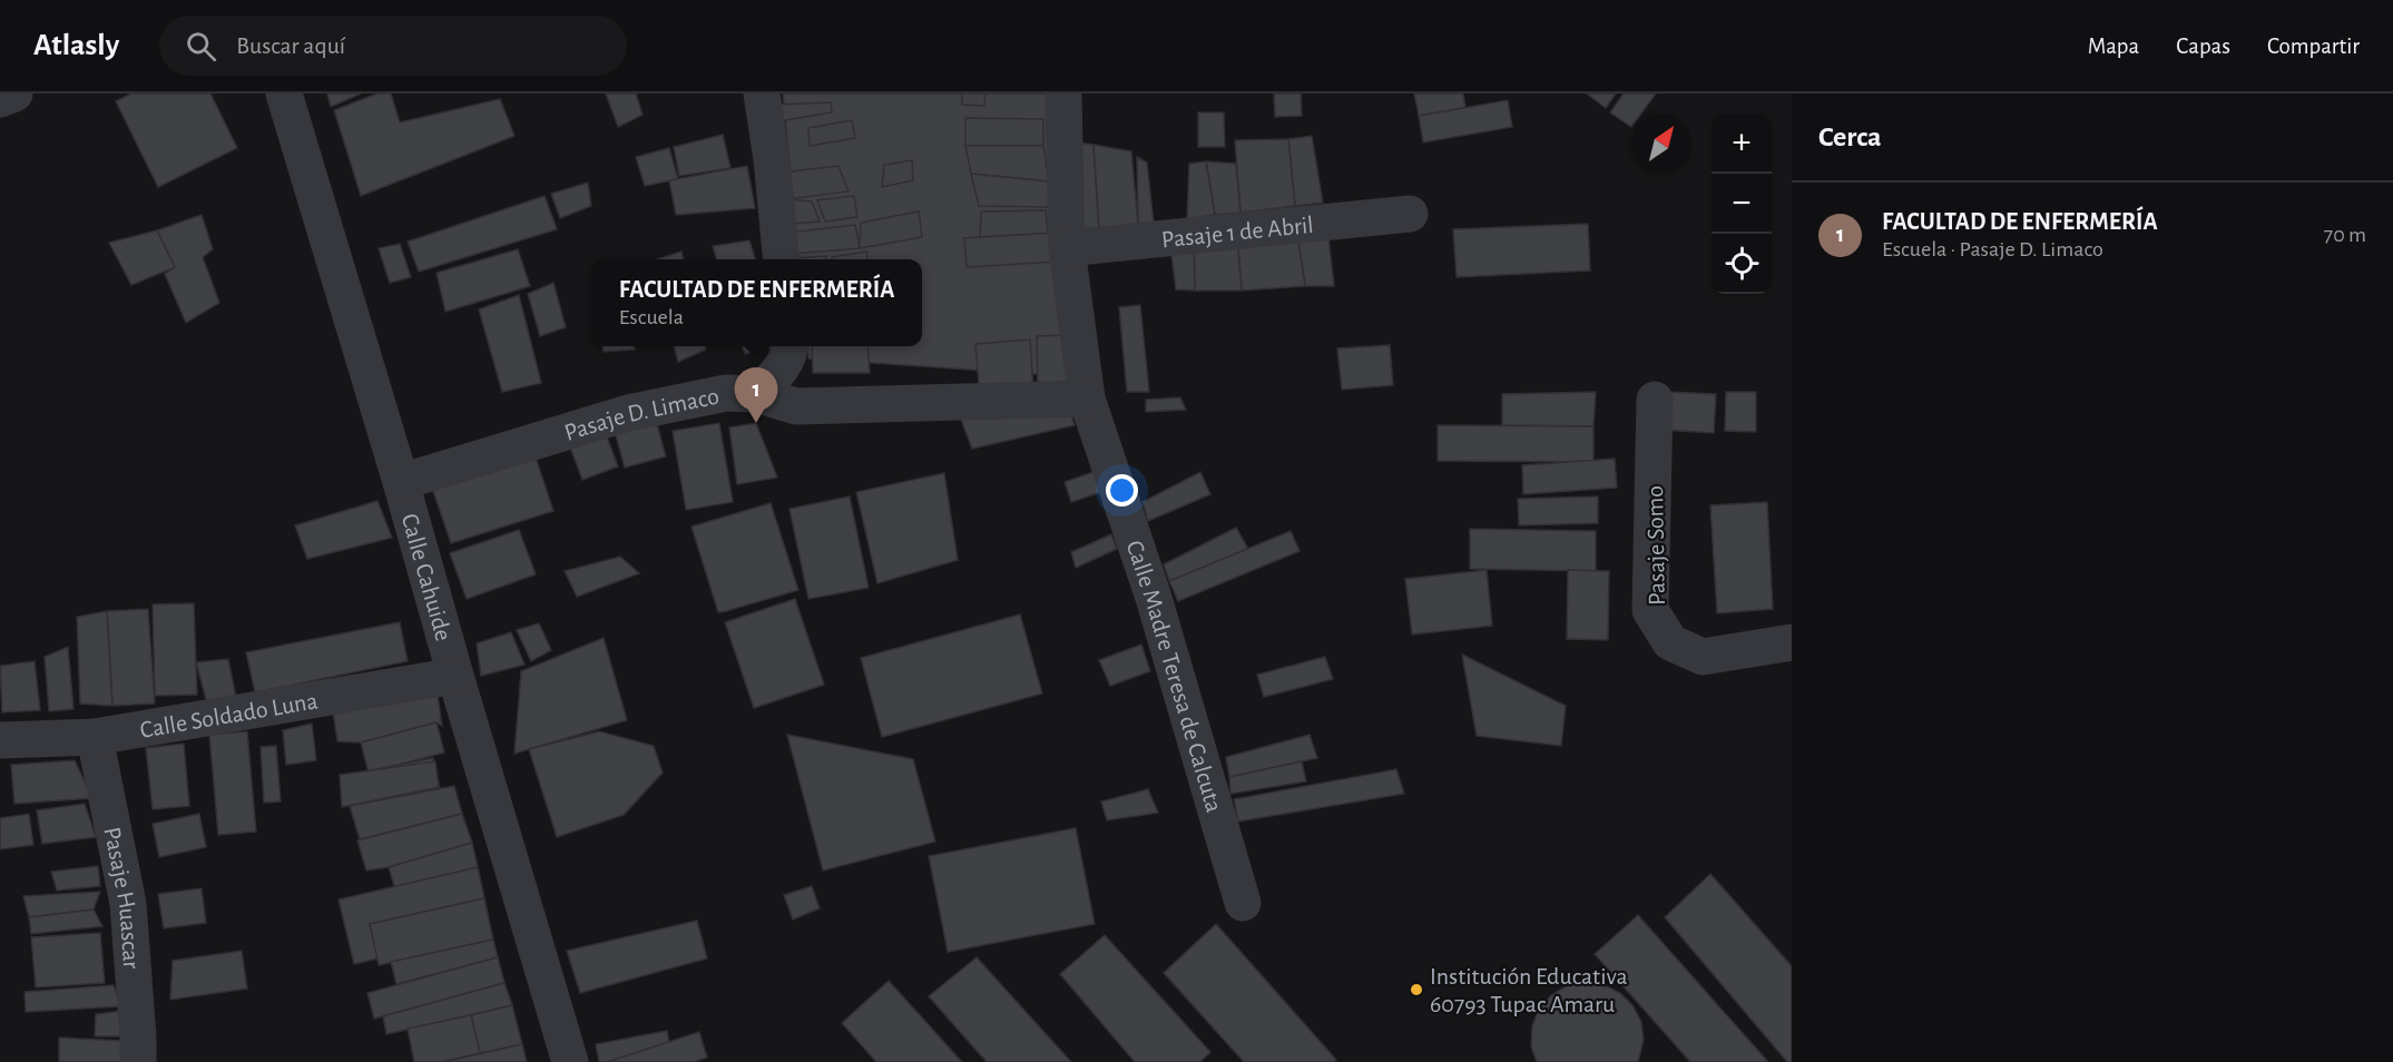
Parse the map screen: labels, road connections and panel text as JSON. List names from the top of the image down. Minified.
{"streets":{"street":["Pasaje 1 de Abril","Pasaje D. Limaco","Pasaje Somo","Calle Cahuide","Calle Madre Teresa de Calcuta","Calle Soldado Luna","Pasaje Huascar"]},"crossings":[["Pasaje 1 de Abril","Calle Madre Teresa de Calcuta"],["Pasaje D. Limaco","Calle Cahuide"],["Pasaje D. Limaco","Calle Madre Teresa de Calcuta"],["Calle Cahuide","Calle Soldado Luna"],["Calle Soldado Luna","Pasaje Huascar"]],"places":["Institución Educativa 60793 Tupac Amaru"],"north":"top right","page":{"header":"Atlasly","search":"Buscar aquí","nav":["Mapa","Capas","Compartir"],"heading":"Cerca","map_buttons":["+","−"],"list":[{"mark":"1","name":"FACULTAD DE ENFERMERÍA","note":"Escuela · Pasaje D. Limaco","value":"70 m"}],"popup":["FACULTAD DE ENFERMERÍA","Escuela"],"pins":"1"}}
